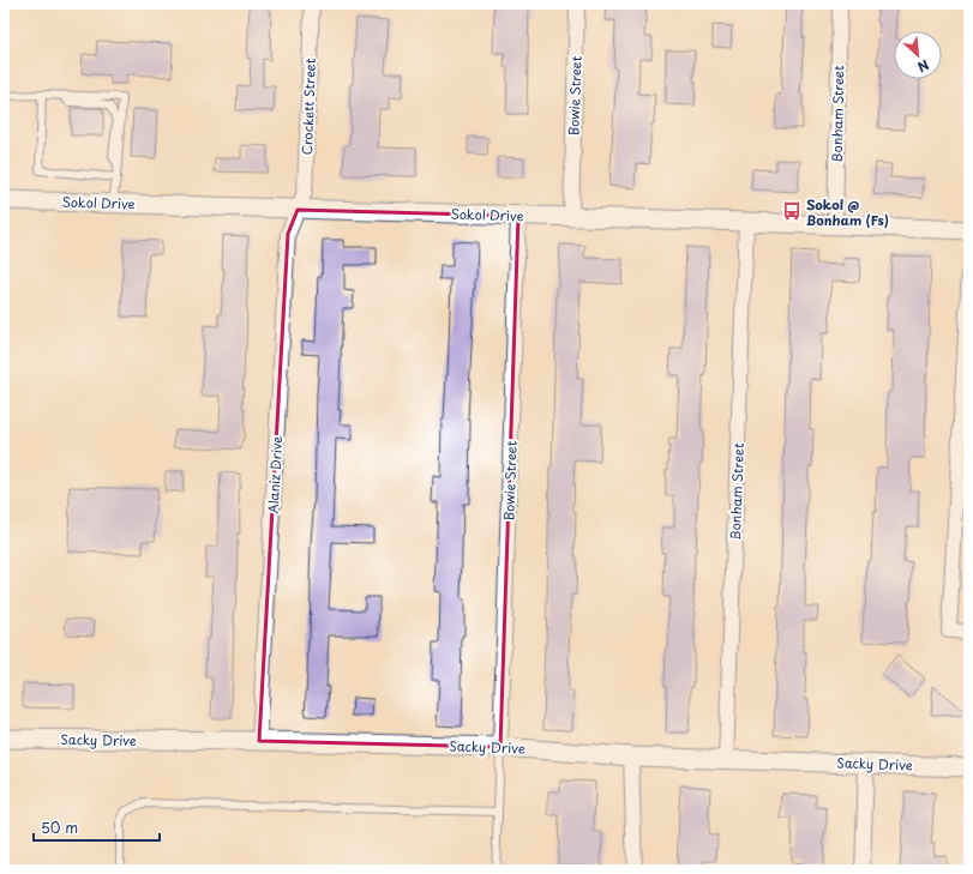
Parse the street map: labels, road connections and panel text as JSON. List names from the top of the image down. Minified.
{"streets":{"street":["Bowie Street","Crockett Street","Bonham Street","Sokol Drive","Alaniz Drive","Sacky Drive"]},"crossings":[["Bowie Street","Sokol Drive"],["Bowie Street","Sacky Drive"],["Crockett Street","Sokol Drive"],["Crockett Street","Alaniz Drive"],["Bonham Street","Sokol Drive"],["Bonham Street","Sacky Drive"],["Sokol Drive","Alaniz Drive"],["Alaniz Drive","Sacky Drive"]],"places":{"bus stop":["Sokol @ Bonham (Fs)"]},"scale_bar":"50 m","north":"bottom right"}
